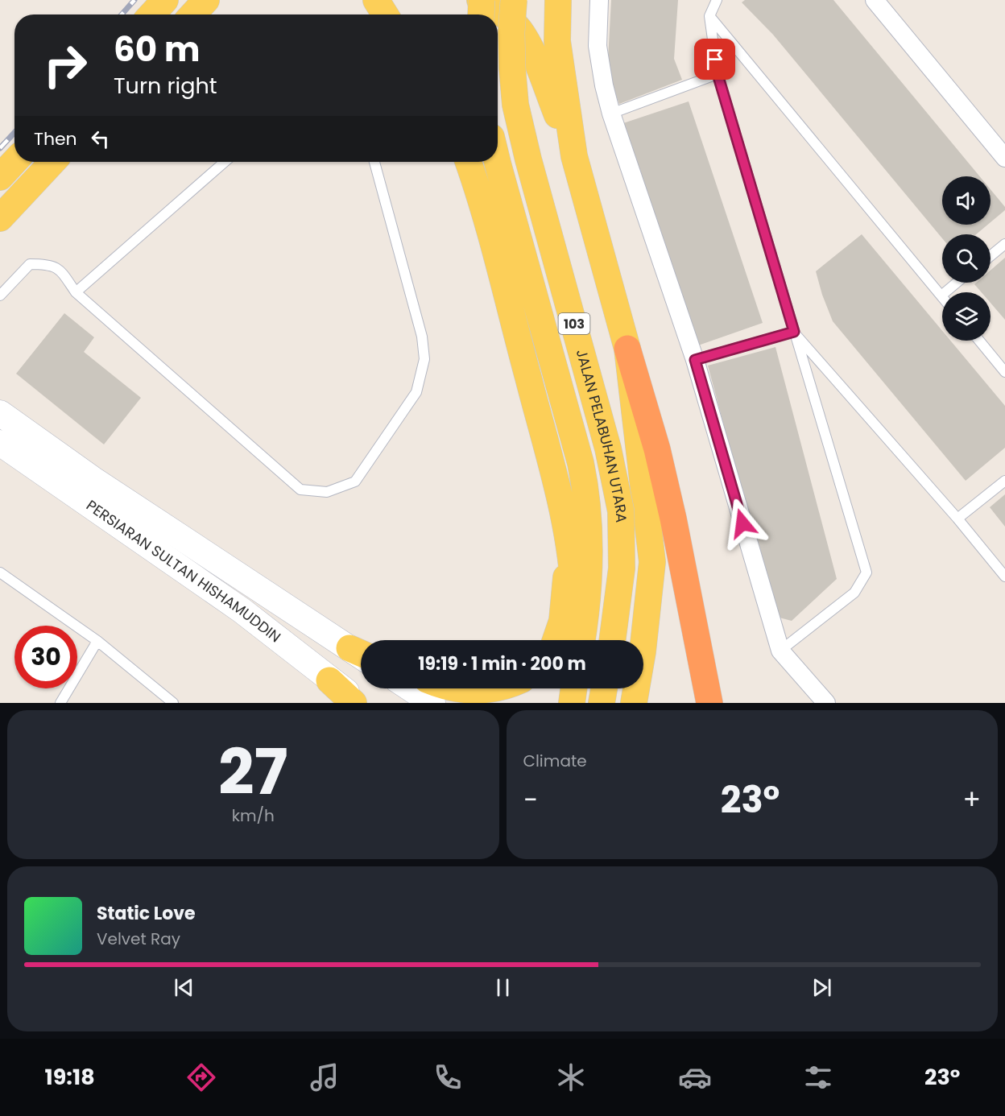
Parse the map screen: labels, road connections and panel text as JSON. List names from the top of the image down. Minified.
{"streets":{"main road":["103","JALAN PELABUHAN UTARA"],"street":["PERSIARAN SULTAN HISHAMUDDIN"]},"page":{"turn":["60 m","Turn right"],"then":"Then","limit":"30","trip":"19:19 · 1 min · 200 m","tile":[["27","km/h"],"Climate"],"heat":["−","23°","+"],"song":["Static Love","Velvet Ray"],"tabs":["19:18","23°"]}}
